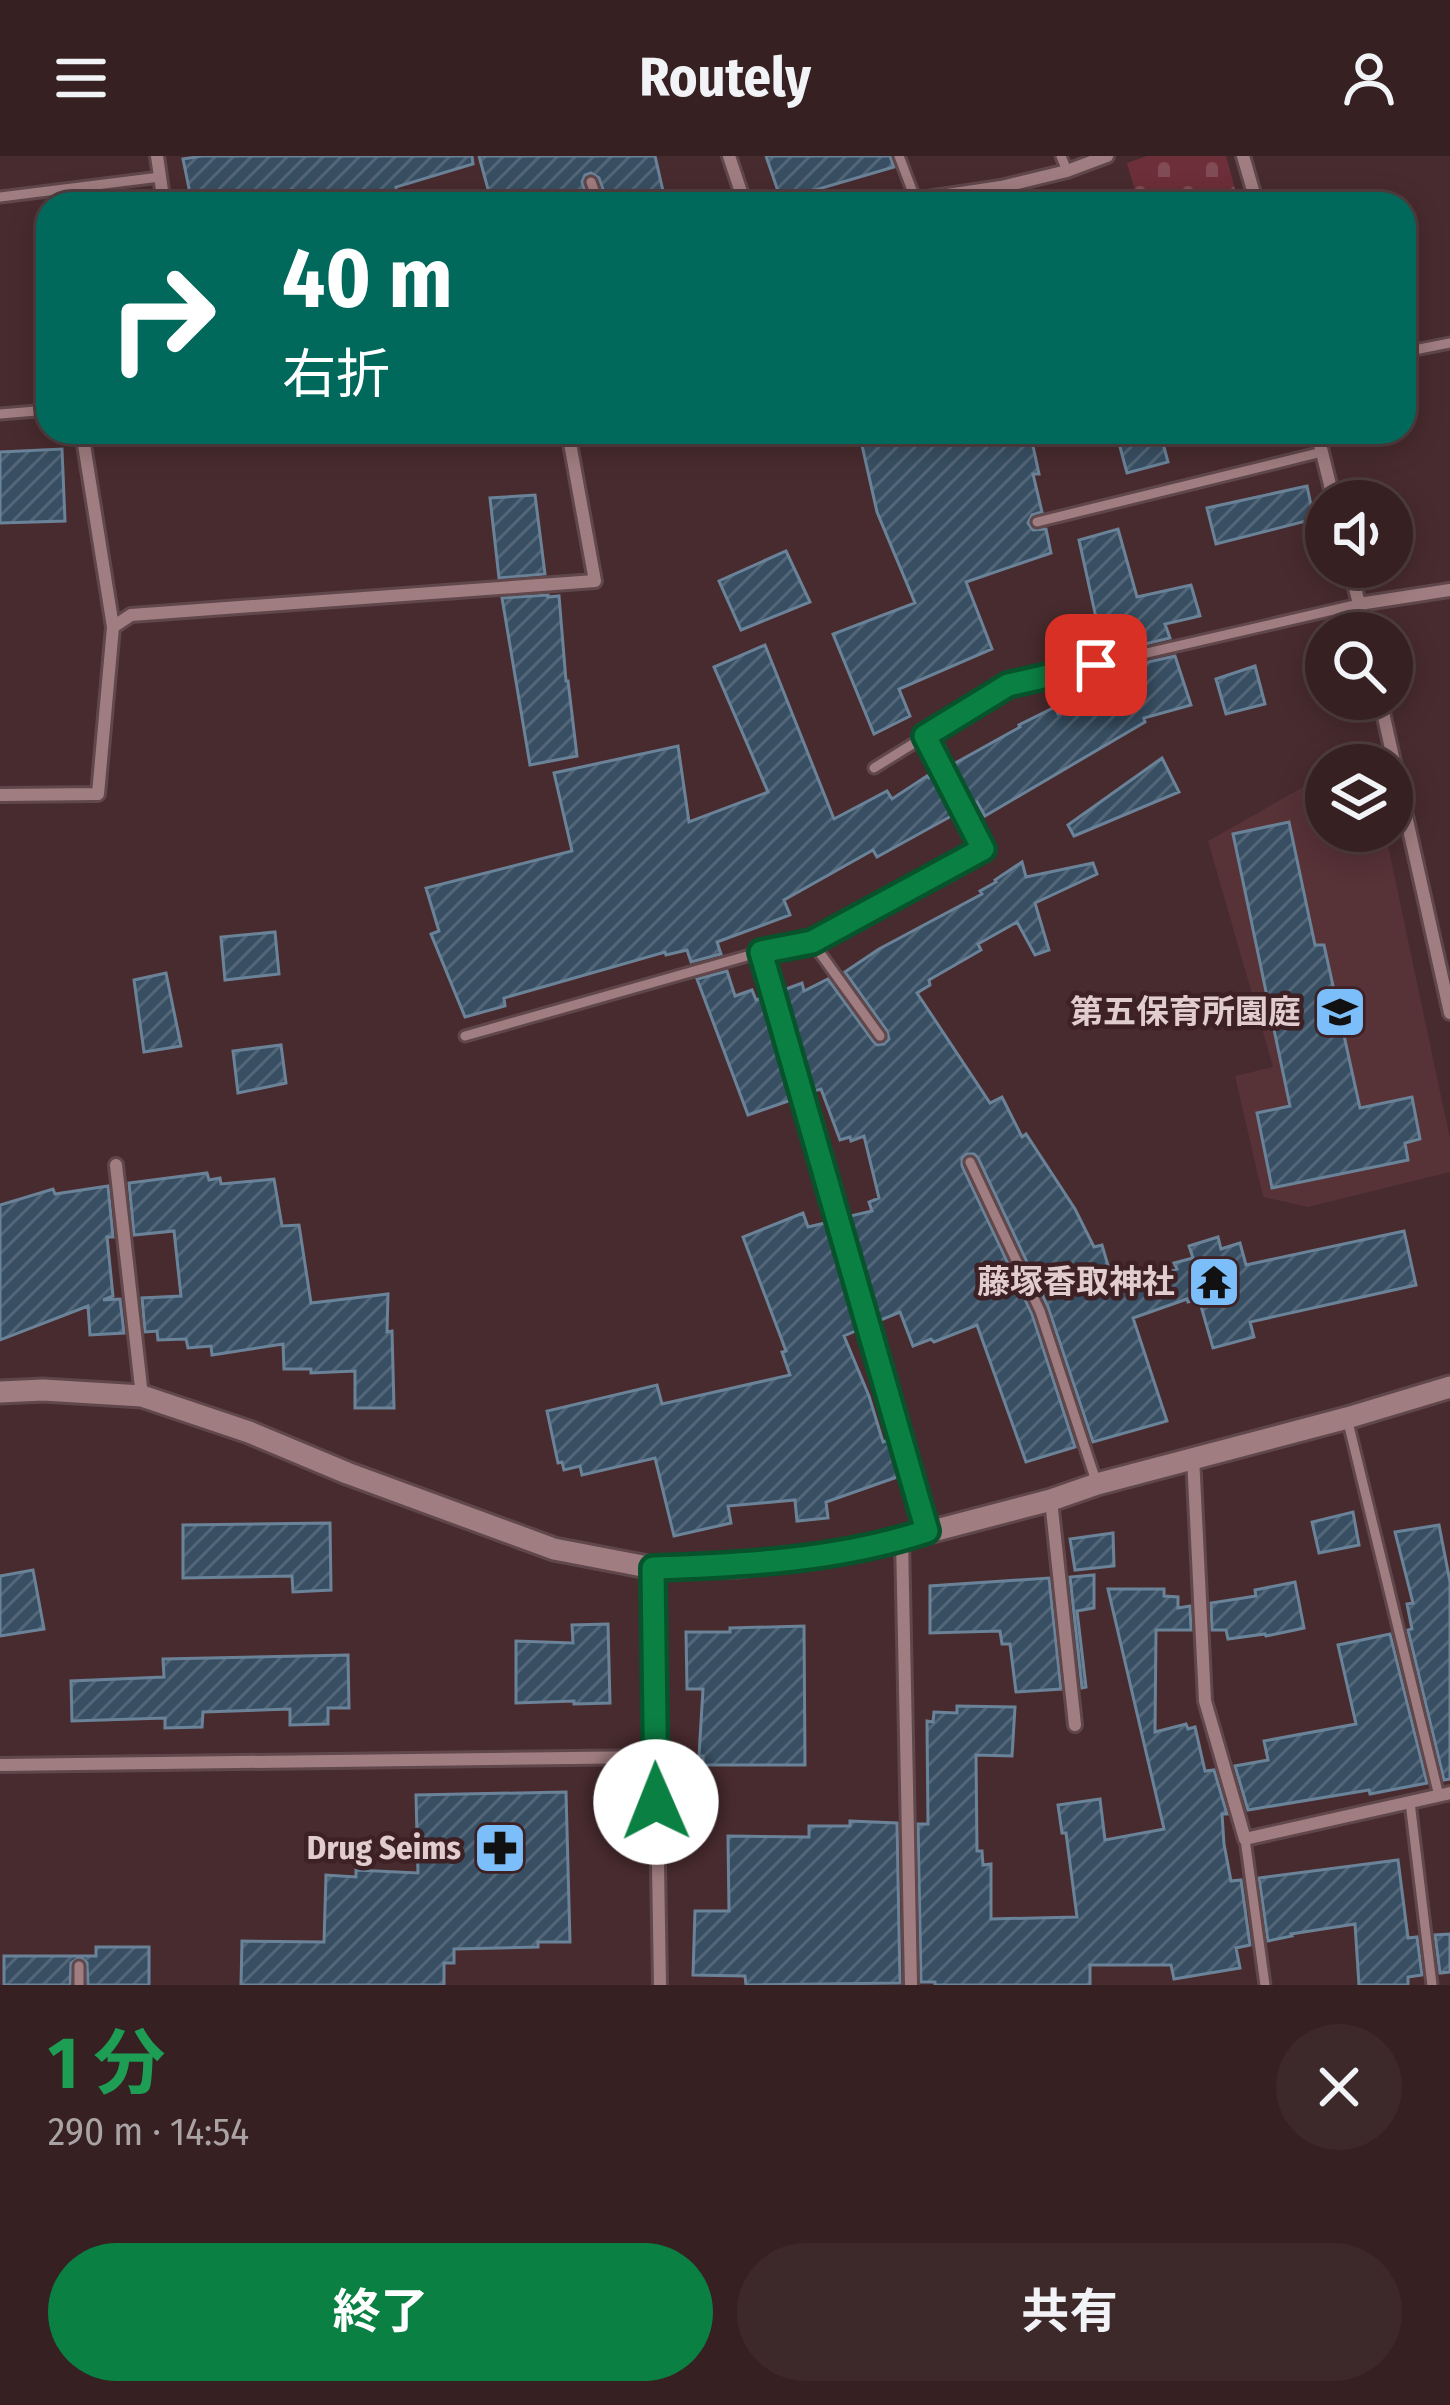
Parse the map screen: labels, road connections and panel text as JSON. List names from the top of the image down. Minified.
{"places":{"school or university":["第五保育所園庭"],"temple":["藤塚香取神社"],"pharmacy":["Drug Seims"]},"page":{"header":"Routely","turn":["40 m","右折"],"heading":["1 分","290 m · 14:54"],"buttons":["終了","共有"]}}
